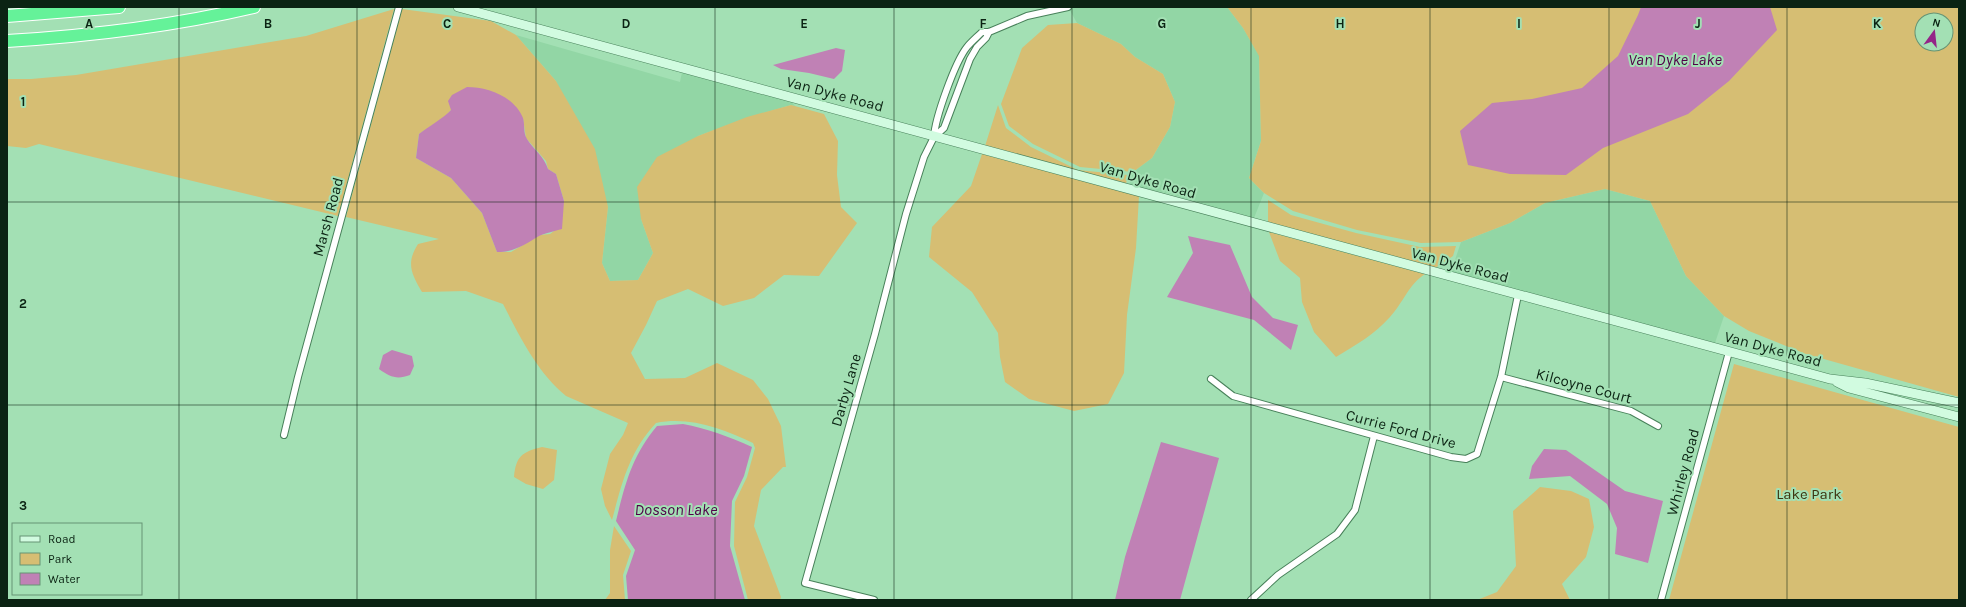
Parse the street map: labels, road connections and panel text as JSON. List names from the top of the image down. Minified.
{"streets":{"main road":["Van Dyke Road"],"street":["Marsh Road","Kilcoyne Court","Darby Lane","Currie Ford Drive","Whirley Road"]},"crossings":[["Van Dyke Road","Darby Lane"],["Van Dyke Road","Currie Ford Drive"],["Van Dyke Road","Whirley Road"],["Kilcoyne Court","Currie Ford Drive"]],"water":["Van Dyke Lake","Dosson Lake"],"parks":["Lake Park"],"legend":["Road","Park","Water"],"north":"top","grid":{"columns":["A","B","C","D","E","F","G","H","I","J","K"],"rows":["1","2","3"]}}
